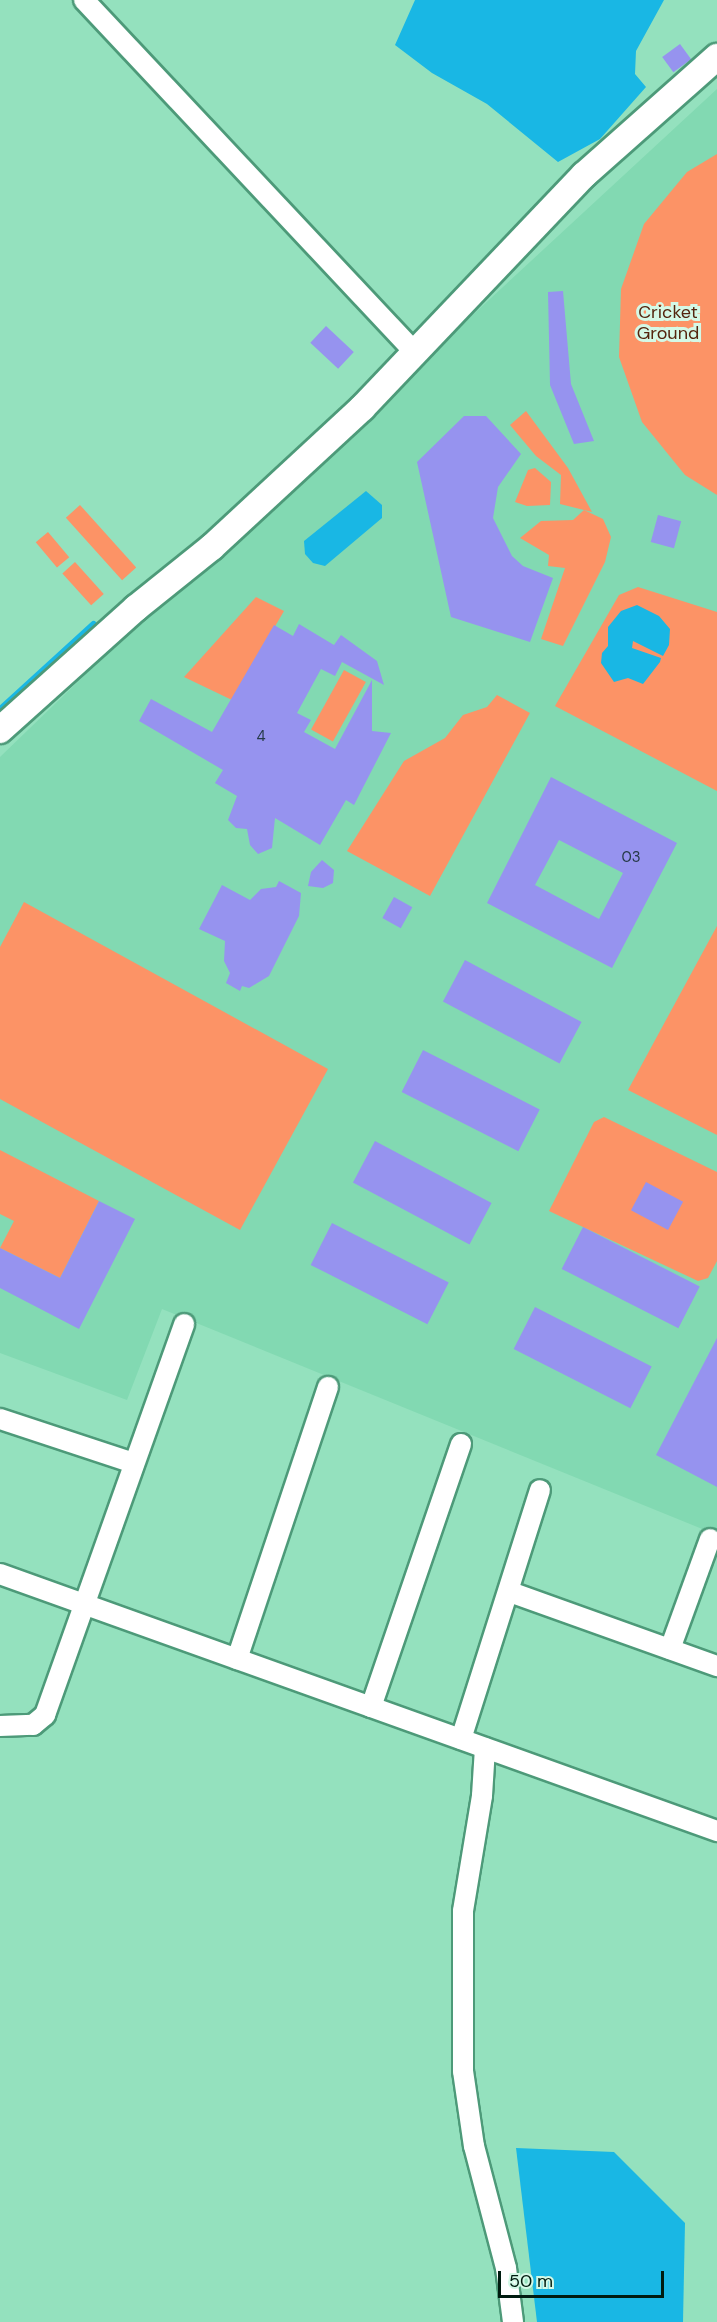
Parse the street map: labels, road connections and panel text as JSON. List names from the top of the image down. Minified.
{"parks":["Cricket Ground"],"house_numbers":["4","03"],"scale_bar":"50 m"}
